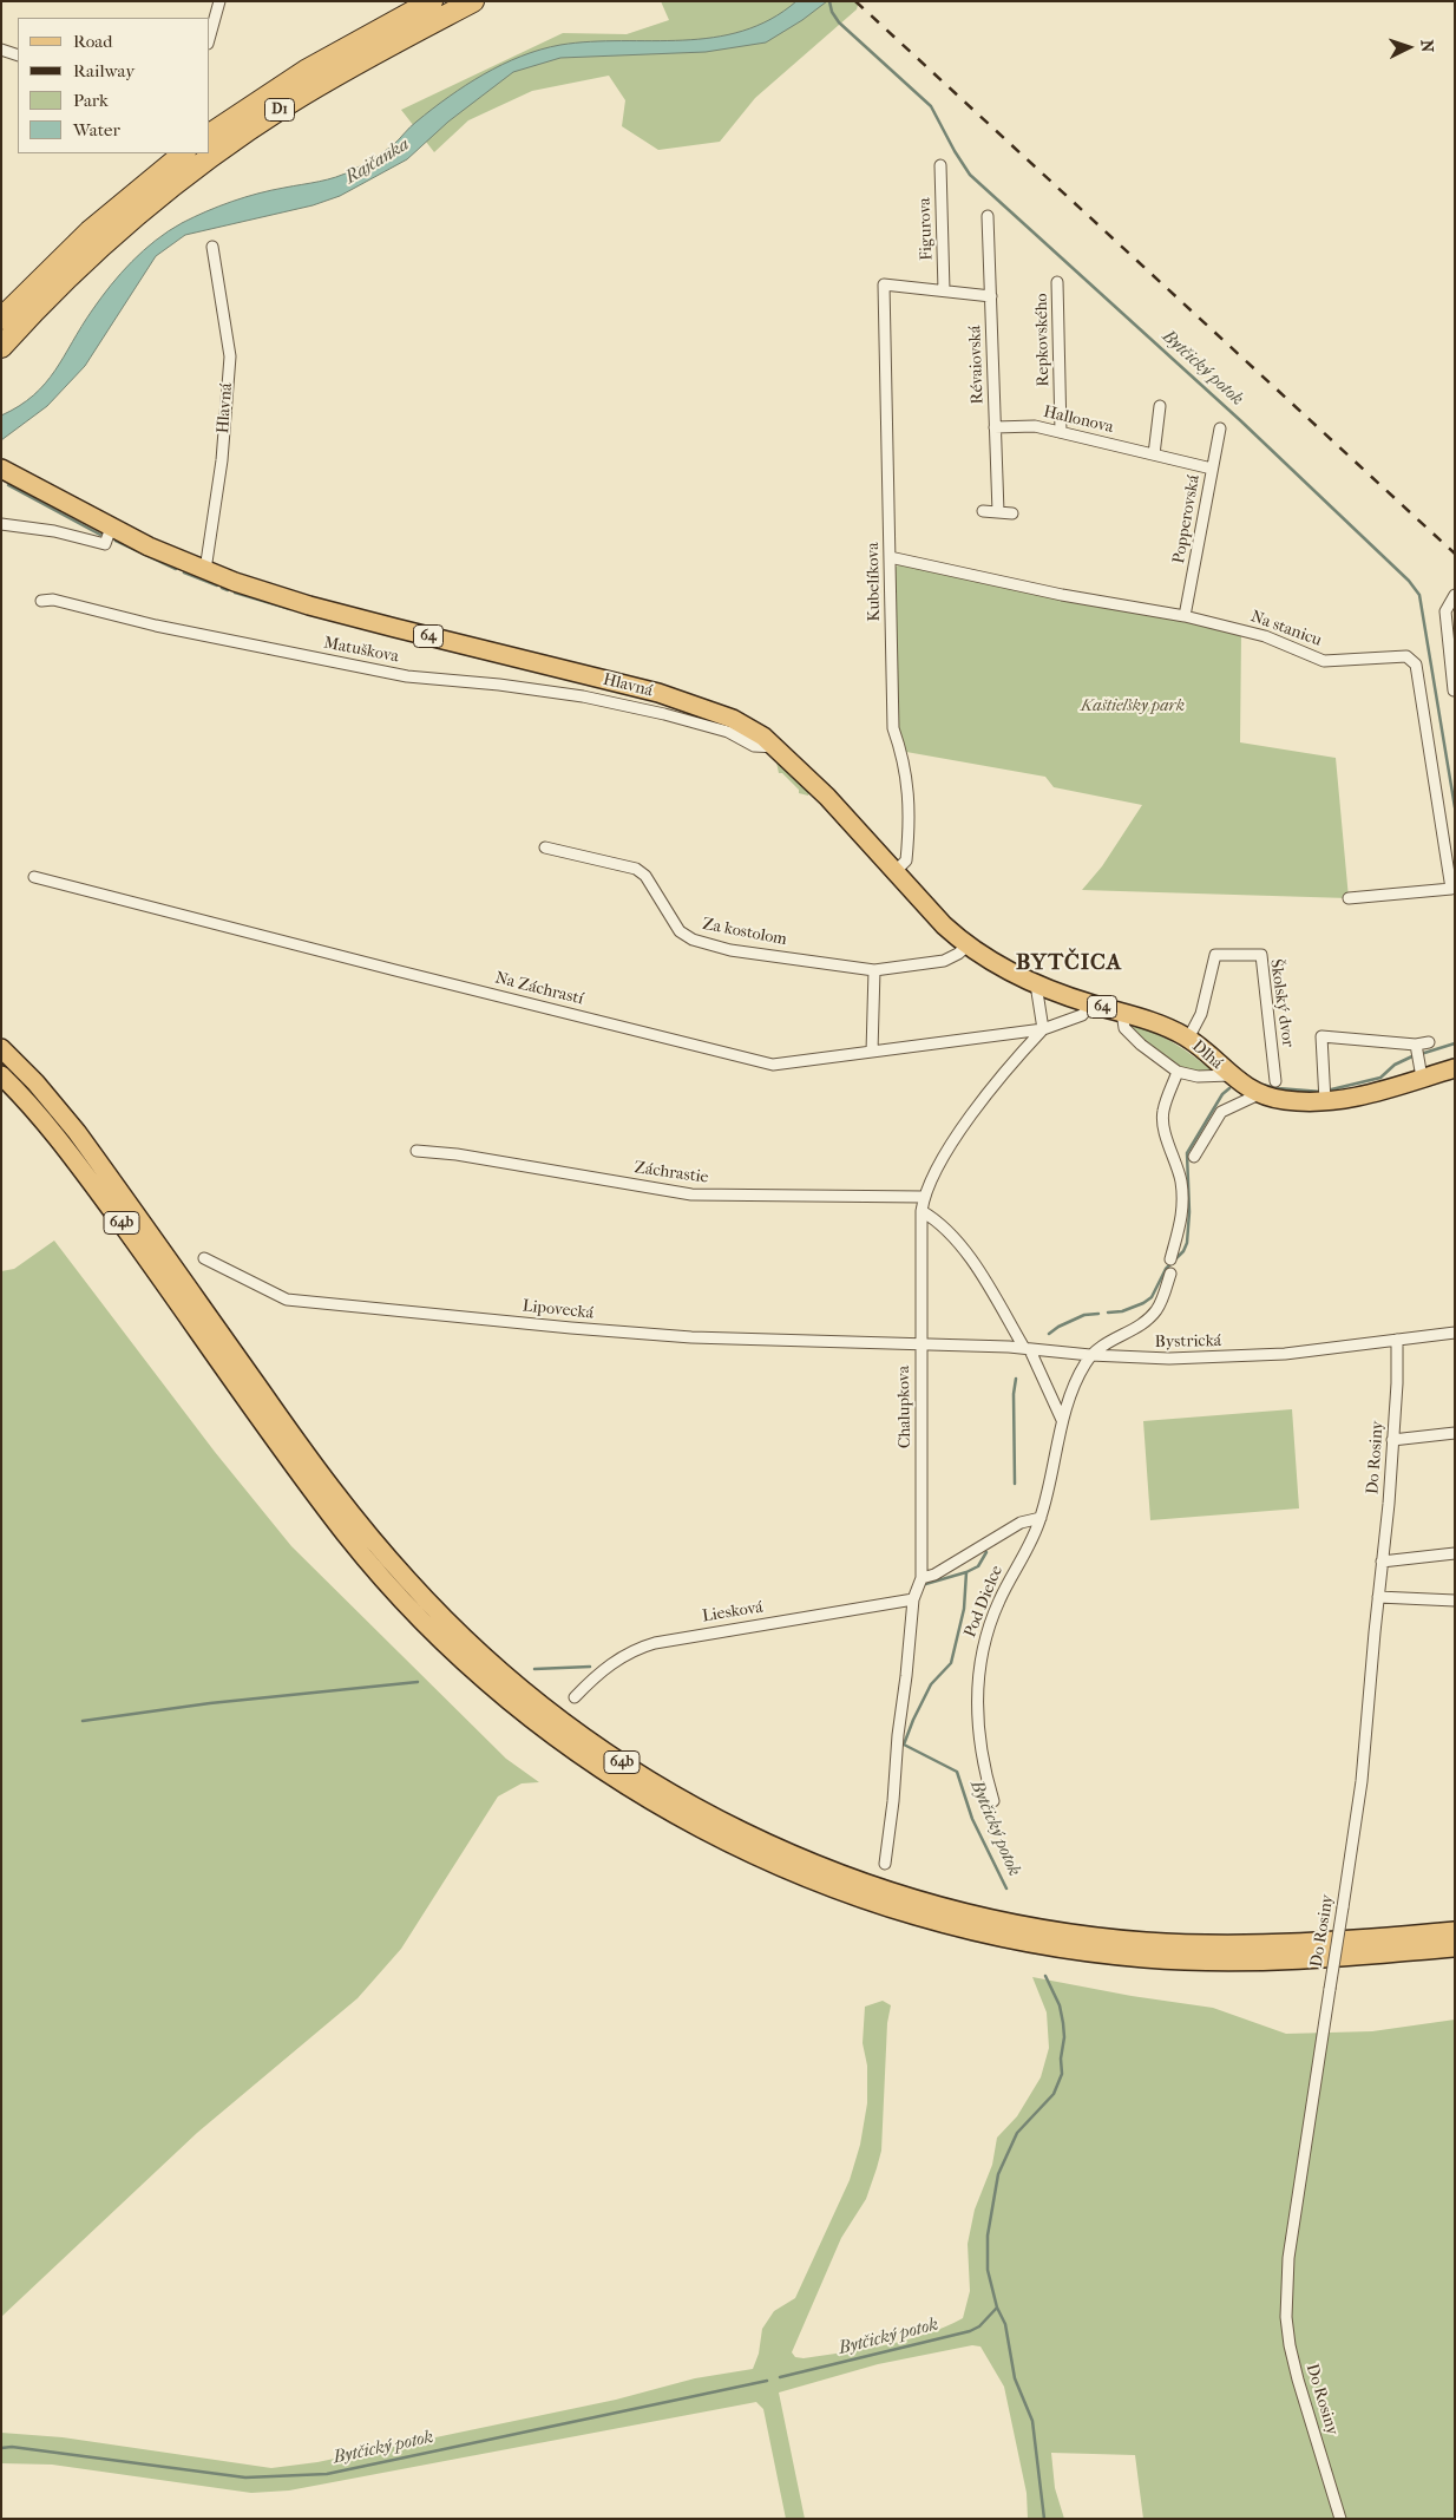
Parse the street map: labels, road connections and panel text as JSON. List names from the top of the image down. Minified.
{"streets":{"highway":["D1"],"main road":["Hlavná","64","Dlhá","64b"],"street":["Figurova","Repkovského","Révaiovská","Hallonova","Popperovská","Kubelíkova","Na stanicu","Matuškova","Za kostolom","Na Záchrastí","Školský dvor","Záchrastie","Lipovecká","Bystrická","Chalupkova","Do Rosiny","Pod Dielce","Liesková"]},"crossings":[["Figurova","Kubelíkova"],["Repkovského","Hallonova"],["Révaiovská","Hallonova"],["Hlavná","Kubelíkova"],["Hlavná","Matuškova"],["Hlavná","Za kostolom"],["Hlavná","Dlhá"],["Hallonova","Popperovská"],["Popperovská","Na stanicu"],["Kubelíkova","Na stanicu"],["Za kostolom","Dlhá"],["Na Záchrastí","Dlhá"],["Na Záchrastí","Chalupkova"],["Školský dvor","Dlhá"],["Záchrastie","Chalupkova"],["Lipovecká","Bystrická"],["Lipovecká","Chalupkova"],["Bystrická","Chalupkova"],["Bystrická","Do Rosiny"],["Bystrická","Pod Dielce"],["Chalupkova","Liesková"]],"districts":["BYTČICA"],"water":["Rajčanka","Bytčický potok"],"parks":["Kaštieľsky park"],"legend":["Road","Railway","Park","Water"],"north":"right"}
